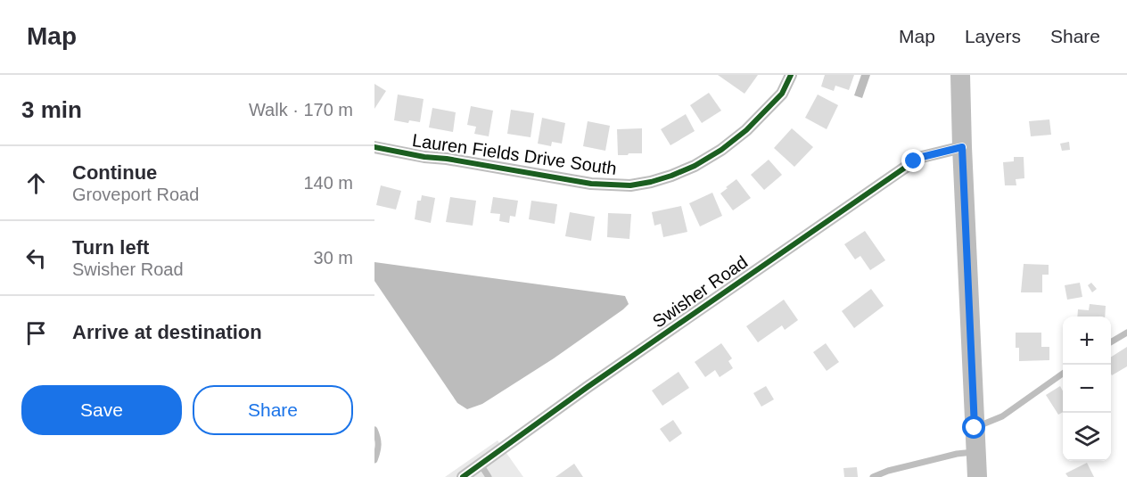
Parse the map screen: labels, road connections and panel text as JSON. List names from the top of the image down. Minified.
{"streets":{"street":["Lauren Fields Drive South","Swisher Road"]},"page":{"header":"Map","nav":["Map","Layers","Share"],"heading":["3 min","Walk · 170 m"],"list":[["Continue","Groveport Road","140 m"],["Turn left","Swisher Road","30 m"],"Arrive at destination"],"map_buttons":["+","−"],"buttons":["Save","Share"]}}
